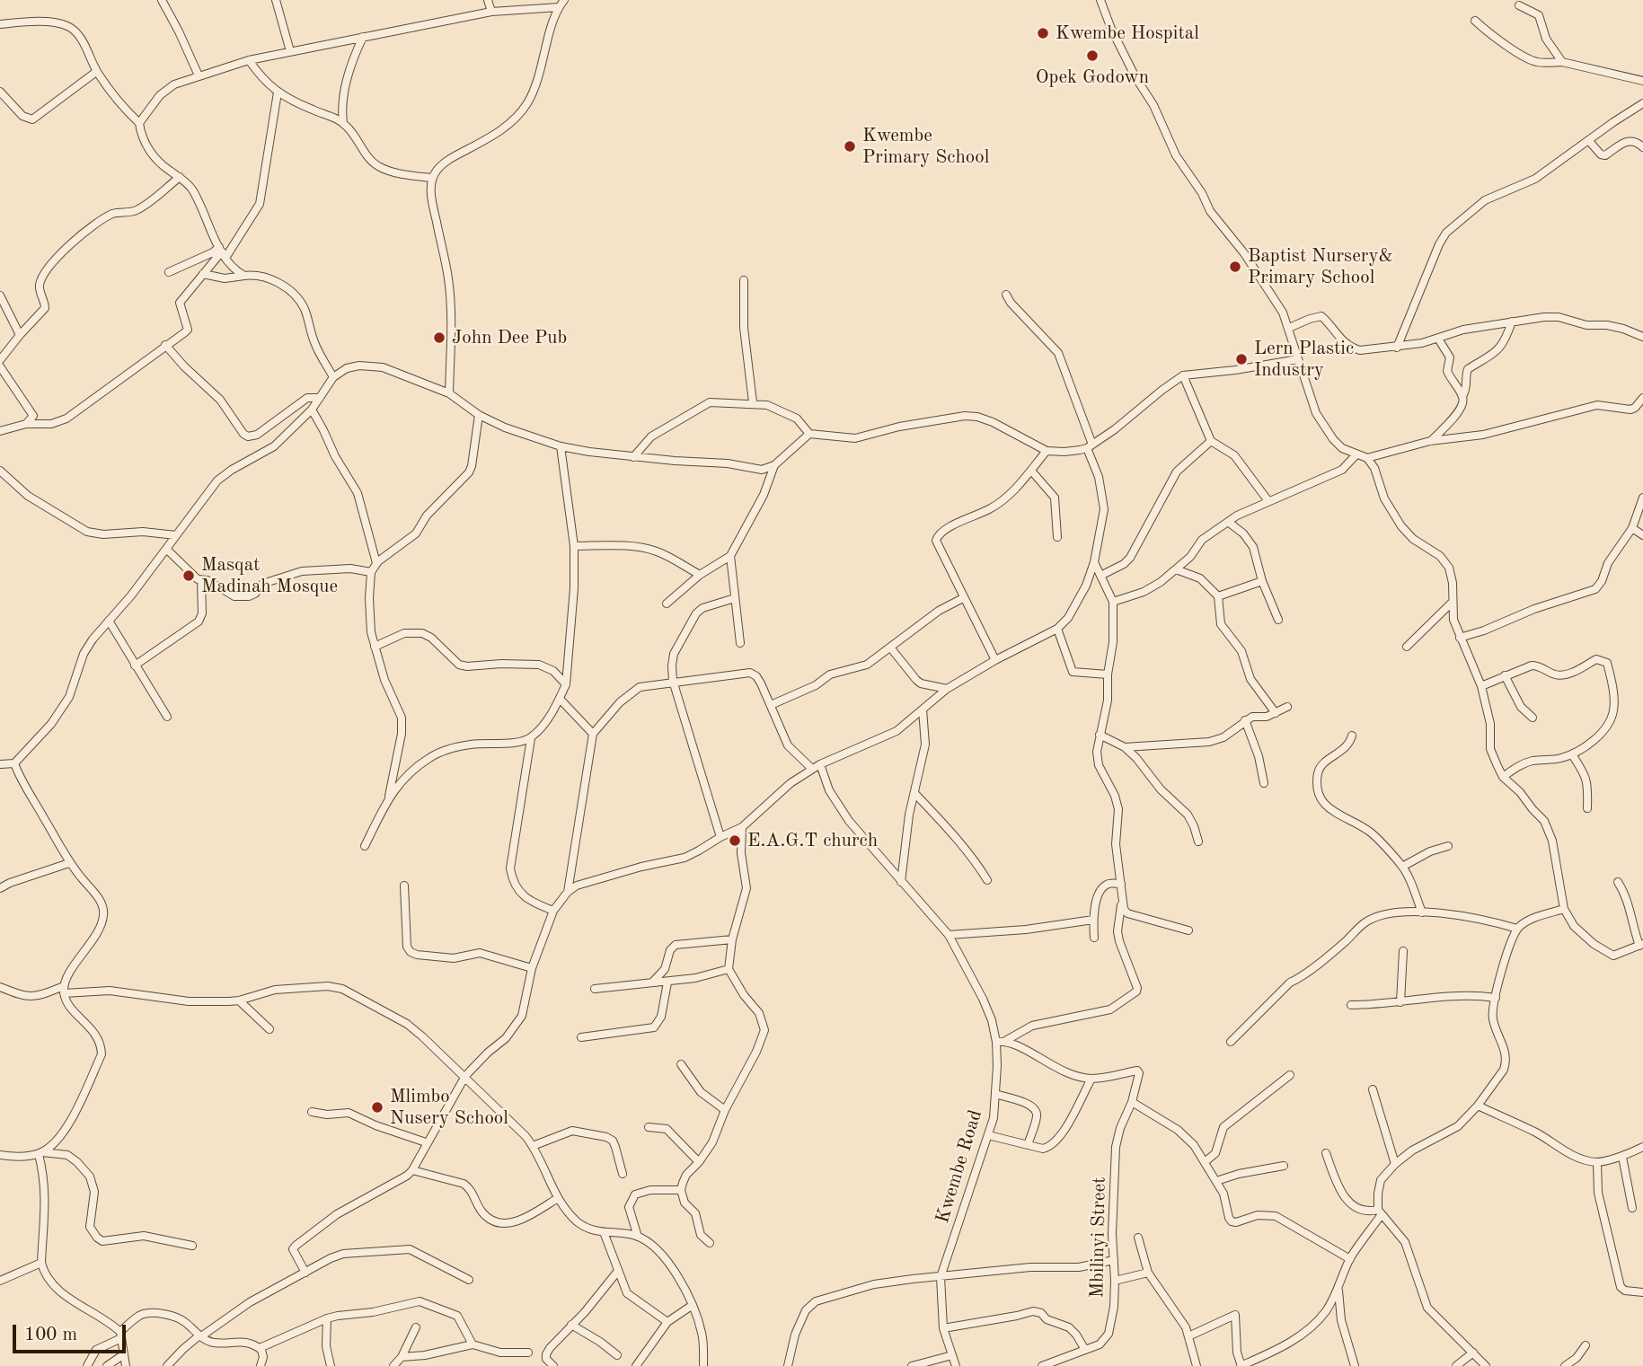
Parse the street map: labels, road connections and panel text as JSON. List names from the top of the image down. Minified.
{"streets":{"street":["Kwembe Road","Mbilinyi Street"]},"places":["Kwembe Hospital","Opek Godown","Kwembe Primary School","Baptist Nursery& Primary School","John Dee Pub","Lern Plastic Industry","Masqat Madinah Mosque","E.A.G.T church","Mlimbo Nusery School"],"scale_bar":"100 m"}
